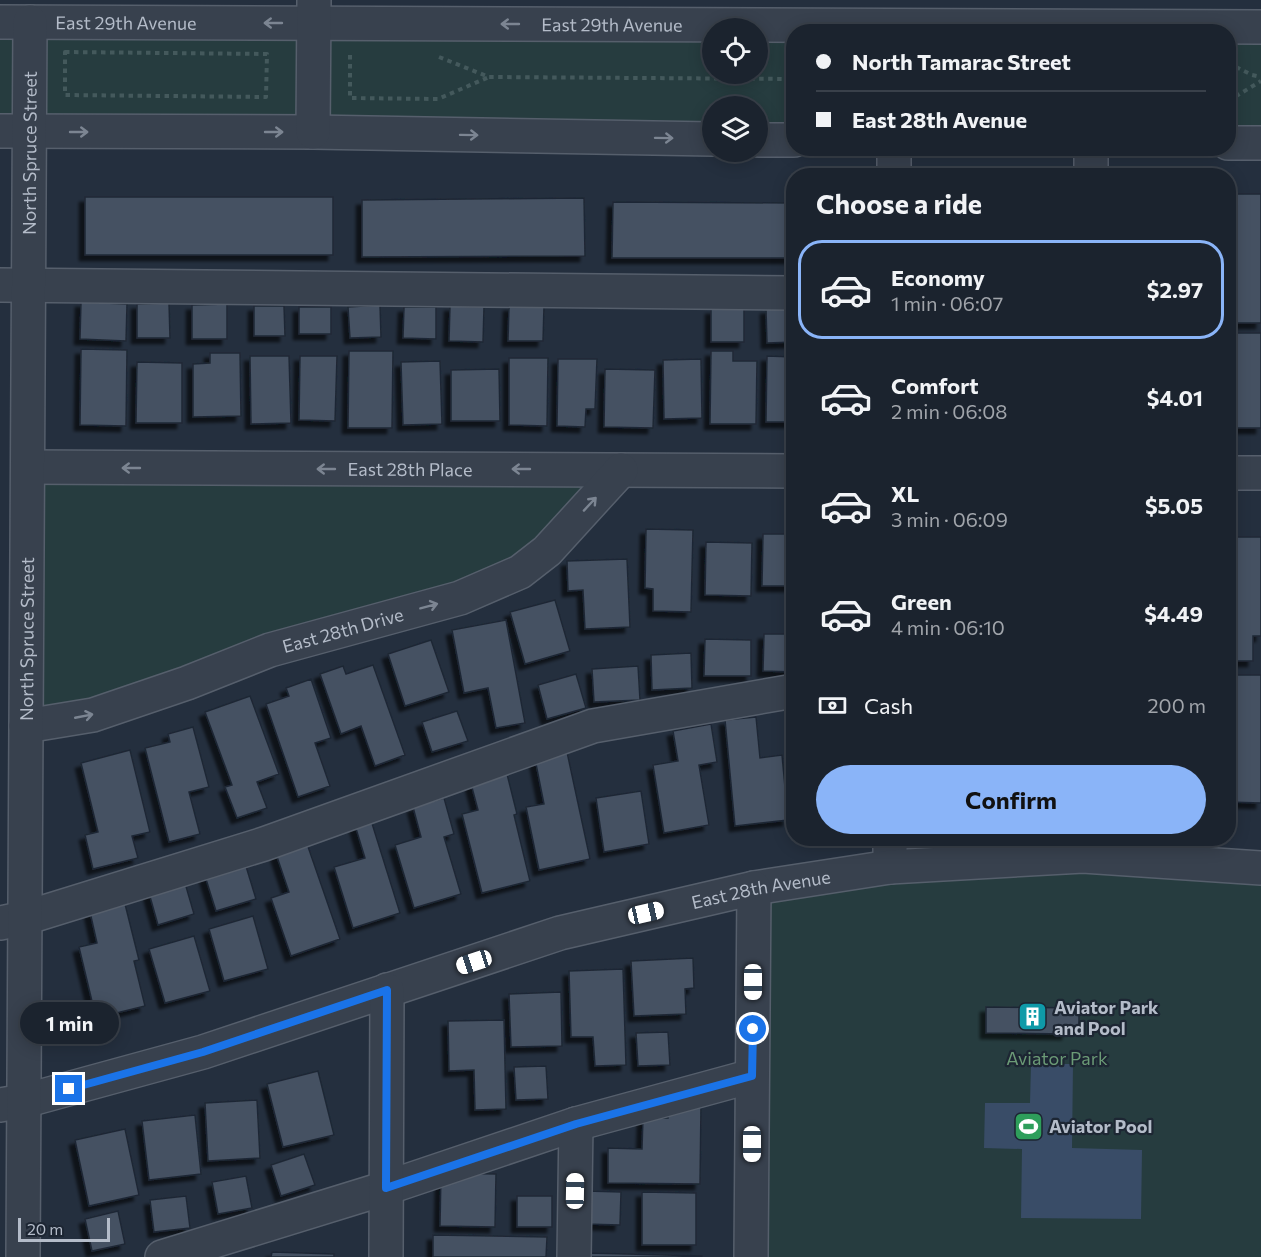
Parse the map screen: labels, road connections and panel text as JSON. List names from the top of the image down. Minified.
{"streets":{"street":["East 29th Avenue","North Spruce Street","East 28th Place","East 28th Drive","East 28th Avenue"]},"crossings":[["East 29th Avenue","North Spruce Street"],["North Spruce Street","East 28th Place"],["North Spruce Street","East 28th Drive"],["North Spruce Street","East 28th Avenue"],["East 28th Place","East 28th Drive"]],"parks":["Aviator Park"],"places":{"building":["Aviator Park and Pool"],"sports":["Aviator Pool"]},"scale_bar":"20 m","page":{"banner":["North Tamarac Street","East 28th Avenue"],"heading":"Choose a ride","list":[{"name":"Economy","note":"1 min · 06:07","value":"$2.97"},{"name":"Comfort","note":"2 min · 06:08","value":"$4.01"},{"name":"XL","note":"3 min · 06:09","value":"$5.05"},{"name":"Green","note":"4 min · 06:10","value":"$4.49"}],"pay":["Cash","200 m"],"buttons":"Confirm","bubble":"1 min","scale":"20 m"}}
